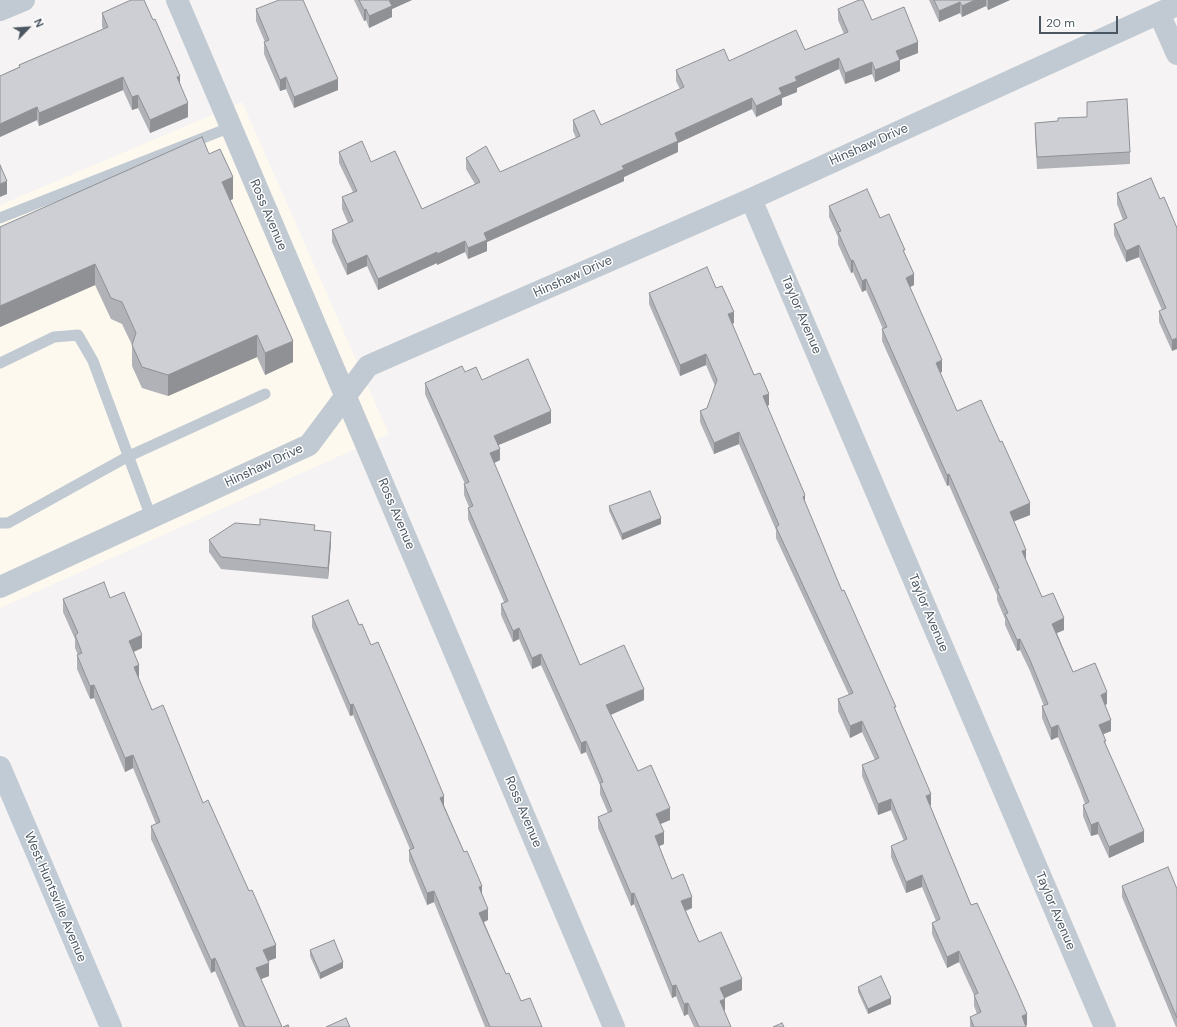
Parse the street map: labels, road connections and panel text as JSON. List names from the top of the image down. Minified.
{"streets":{"main road":["West Huntsville Avenue"],"street":["Hinshaw Drive","Ross Avenue","Taylor Avenue"]},"crossings":[["Hinshaw Drive","Ross Avenue"],["Hinshaw Drive","Taylor Avenue"]],"scale_bar":"20 m","north":"top right"}
